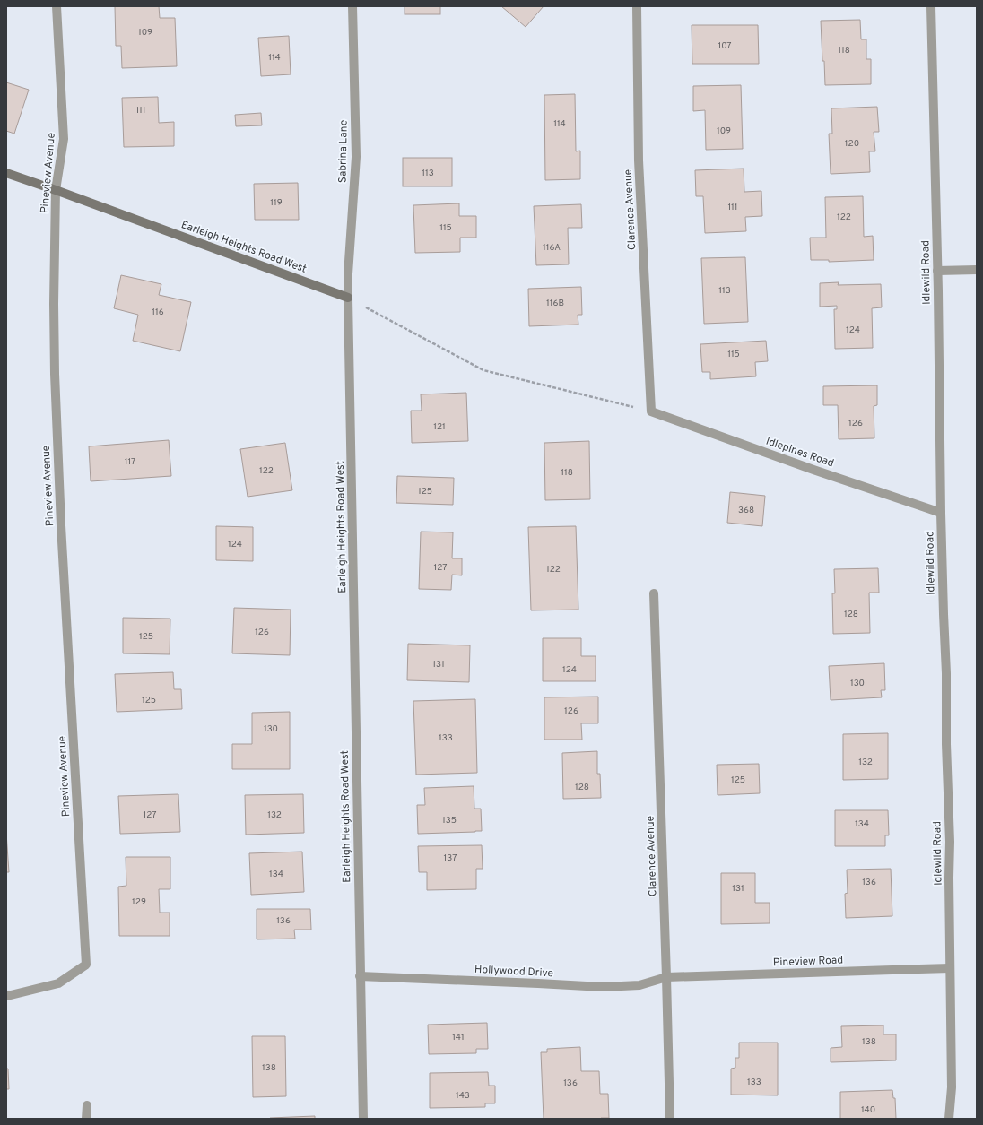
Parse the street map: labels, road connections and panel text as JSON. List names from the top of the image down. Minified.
{"streets":{"street":["Sabrina Lane","Pineview Avenue","Clarence Avenue","Earleigh Heights Road West","Idlewild Road","Idlepines Road","Pineview Road","Hollywood Drive"]},"crossings":[["Sabrina Lane","Earleigh Heights Road West"],["Pineview Avenue","Earleigh Heights Road West"],["Clarence Avenue","Idlepines Road"],["Clarence Avenue","Pineview Road"],["Clarence Avenue","Hollywood Drive"],["Earleigh Heights Road West","Hollywood Drive"],["Idlewild Road","Idlepines Road"],["Idlewild Road","Pineview Road"],["Pineview Road","Hollywood Drive"]],"house_numbers":["109","107","118","114","111","114","109","120","113","119","111","122","115","116A","113","116B","116","124","115","126","121","117","122","118","125","368","124","127","122","128","126","125","131","124","130","125","126","130","133","132","125","128","127","132","135","134","137","134","136","131","129","136","141","138","138","133","136","143","140"]}
